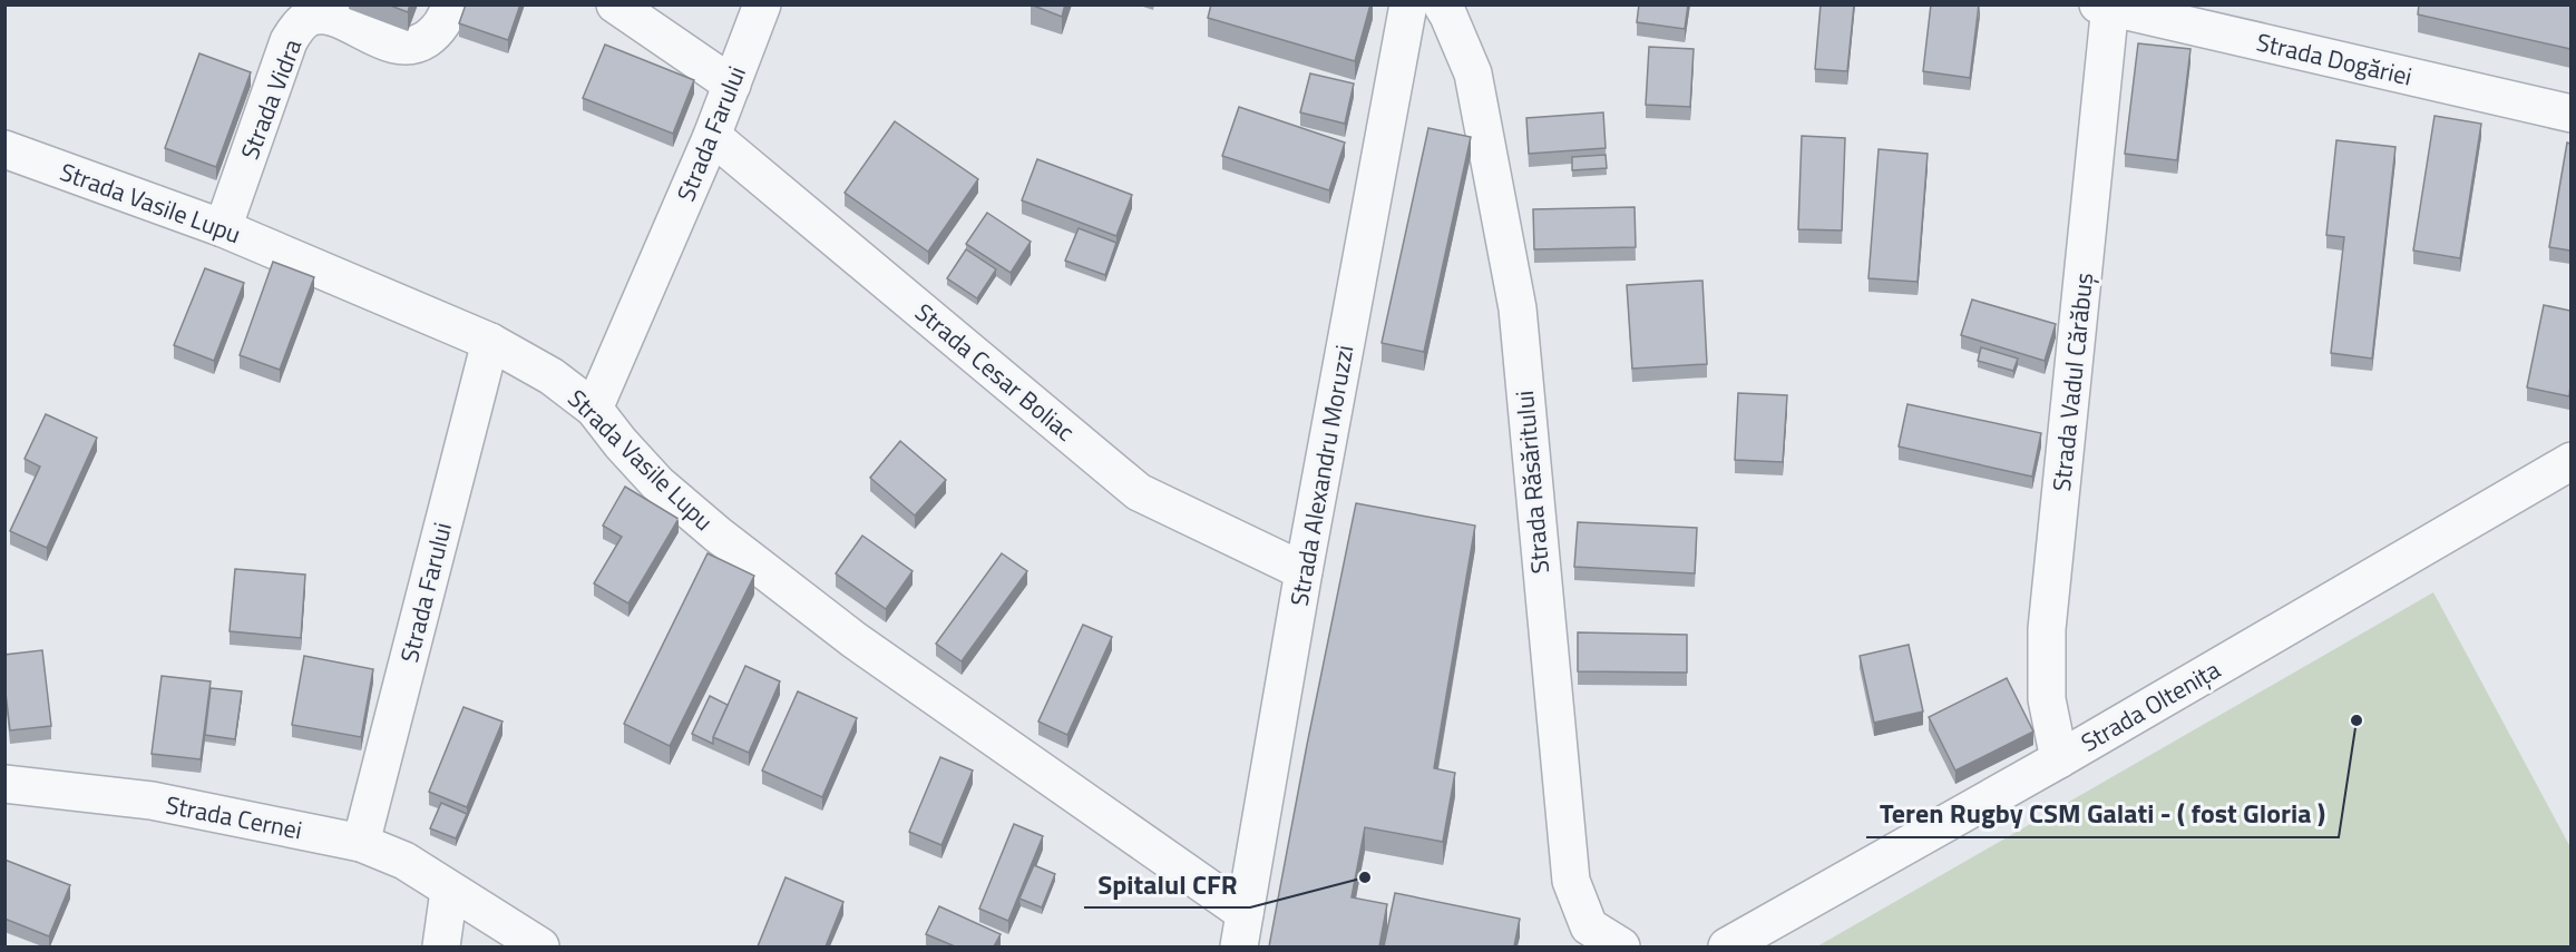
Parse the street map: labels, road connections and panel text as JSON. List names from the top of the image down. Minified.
{"streets":{"street":["Strada Dogăriei","Strada Vidra","Strada Farului","Strada Vasile Lupu","Strada Cesar Boliac","Strada Vadul Cărăbuș","Strada Alexandru Moruzzi","Strada Răsăritului","Strada Oltenița","Strada Cernei"]},"crossings":[["Strada Dogăriei","Strada Vadul Cărăbuș"],["Strada Vidra","Strada Vasile Lupu"],["Strada Farului","Strada Vasile Lupu"],["Strada Farului","Strada Cesar Boliac"],["Strada Farului","Strada Cernei"],["Strada Vasile Lupu","Strada Alexandru Moruzzi"],["Strada Cesar Boliac","Strada Alexandru Moruzzi"],["Strada Vadul Cărăbuș","Strada Oltenița"]],"places":["Teren Rugby CSM Galati - ( fost Gloria )","Spitalul CFR"]}
